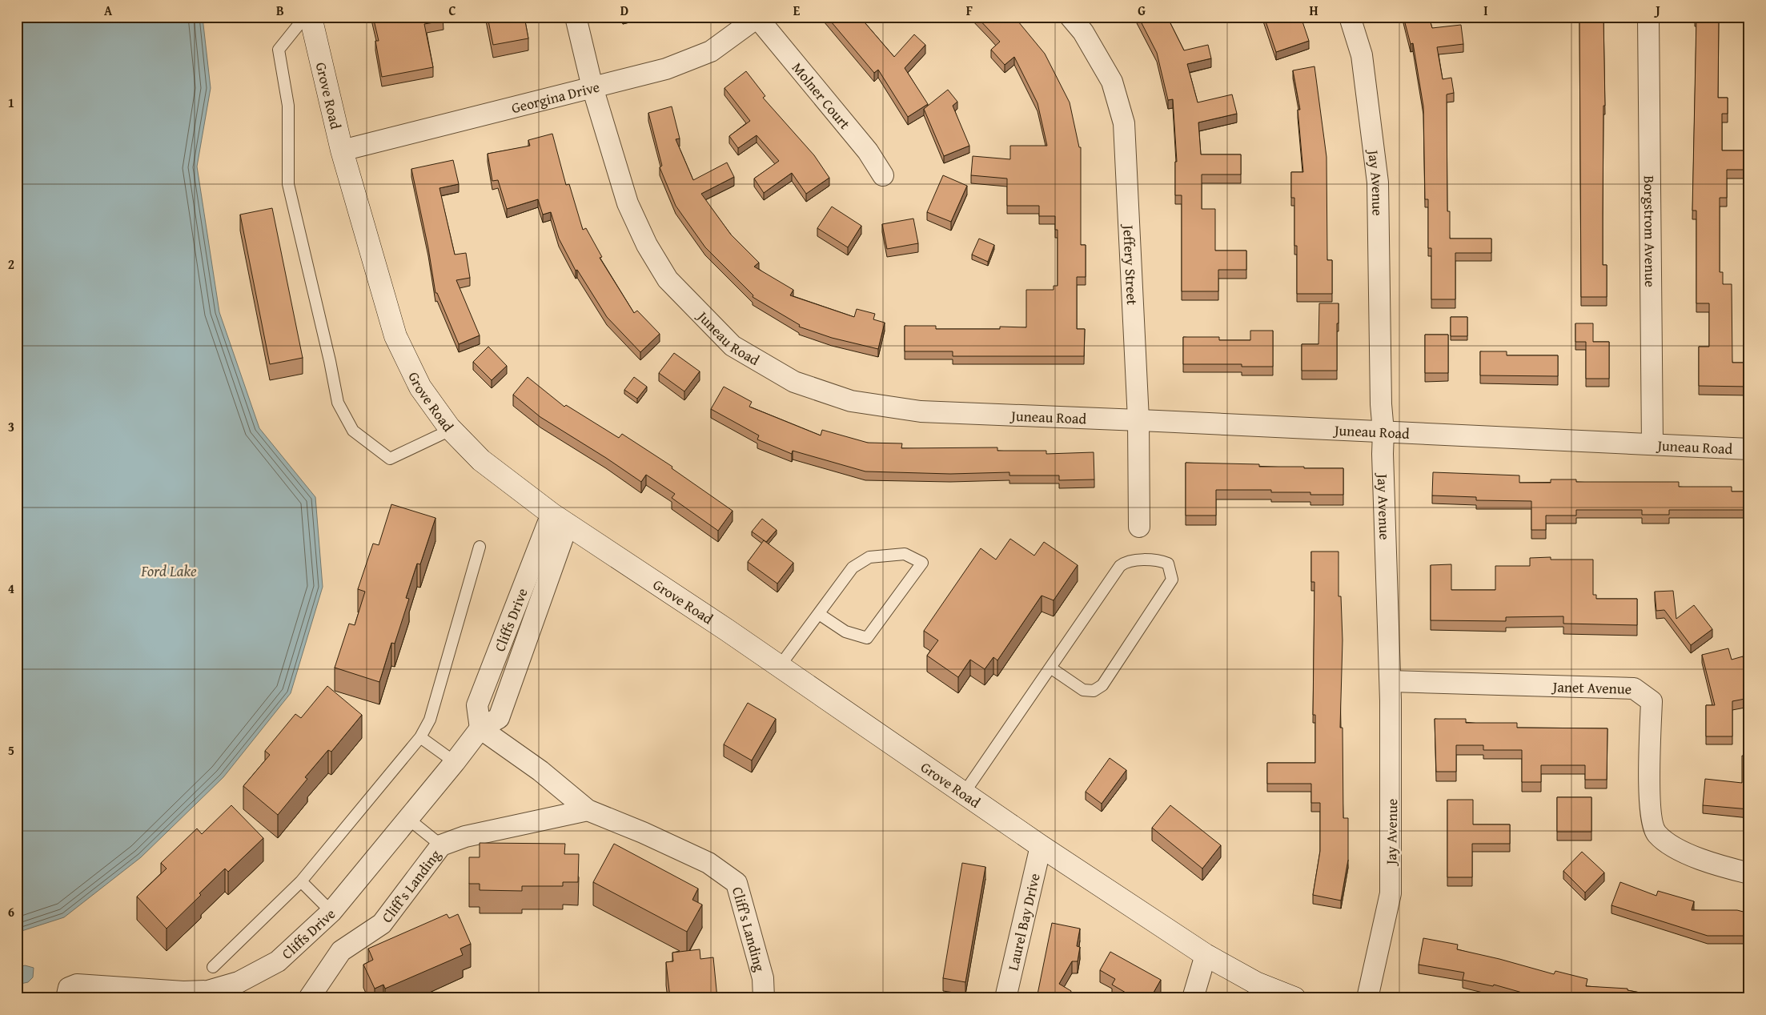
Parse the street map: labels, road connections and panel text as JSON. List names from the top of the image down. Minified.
{"streets":{"main road":["Grove Road"],"street":["Molner Court","Georgina Drive","Jay Avenue","Borgstrom Avenue","Jeffery Street","Juneau Road","Cliffs Drive","Janet Avenue","Cliff's Landing","Laurel Bay Drive"]},"crossings":[["Molner Court","Georgina Drive"],["Grove Road","Georgina Drive"],["Grove Road","Cliffs Drive"],["Grove Road","Laurel Bay Drive"],["Georgina Drive","Juneau Road"],["Jay Avenue","Juneau Road"],["Jay Avenue","Janet Avenue"],["Borgstrom Avenue","Juneau Road"],["Jeffery Street","Juneau Road"],["Cliffs Drive","Cliff's Landing"]],"water":["Ford Lake"],"grid":{"columns":["A","B","C","D","E","F","G","H","I","J"],"rows":["1","2","3","4","5","6"]}}
